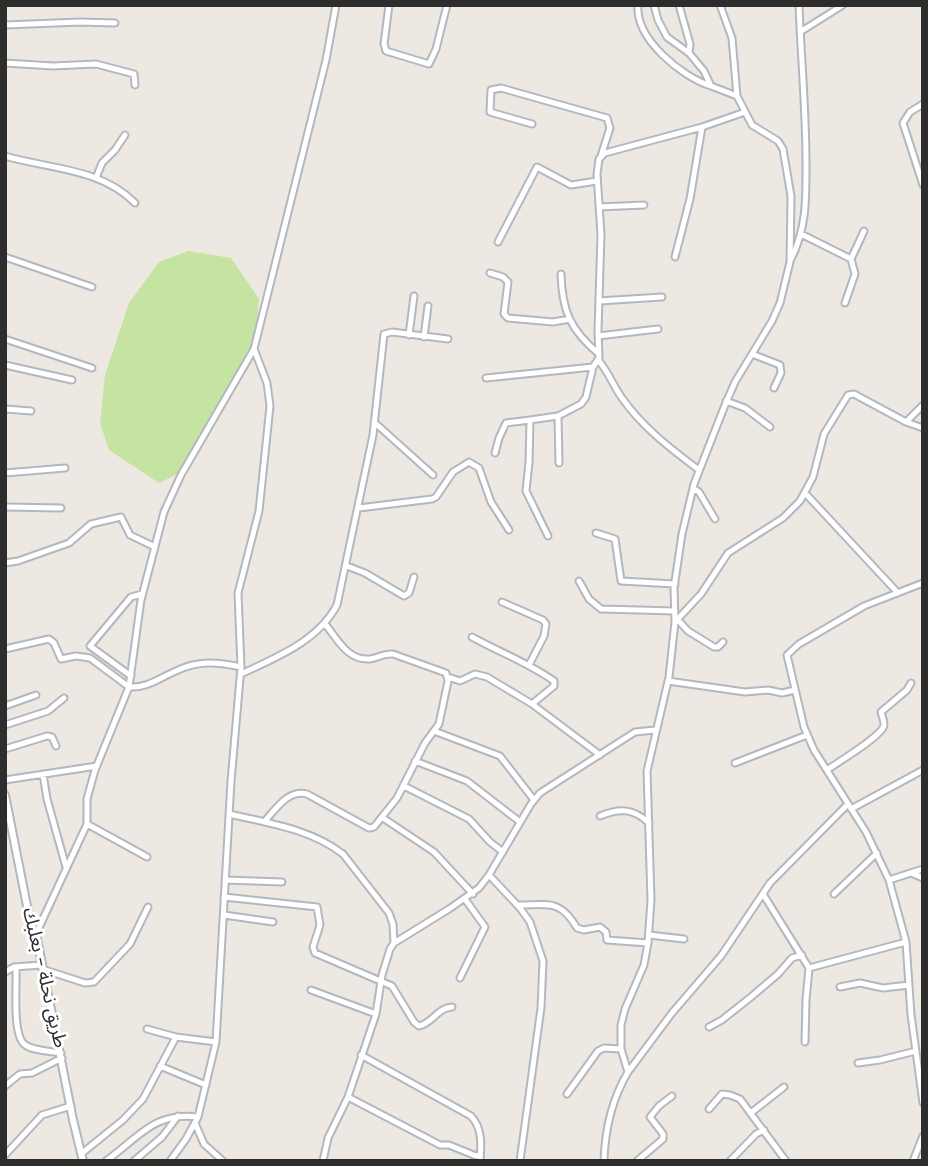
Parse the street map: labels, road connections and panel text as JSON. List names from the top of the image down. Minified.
{"streets":{"street":["طريق نحلة - بعلبك"]}}
